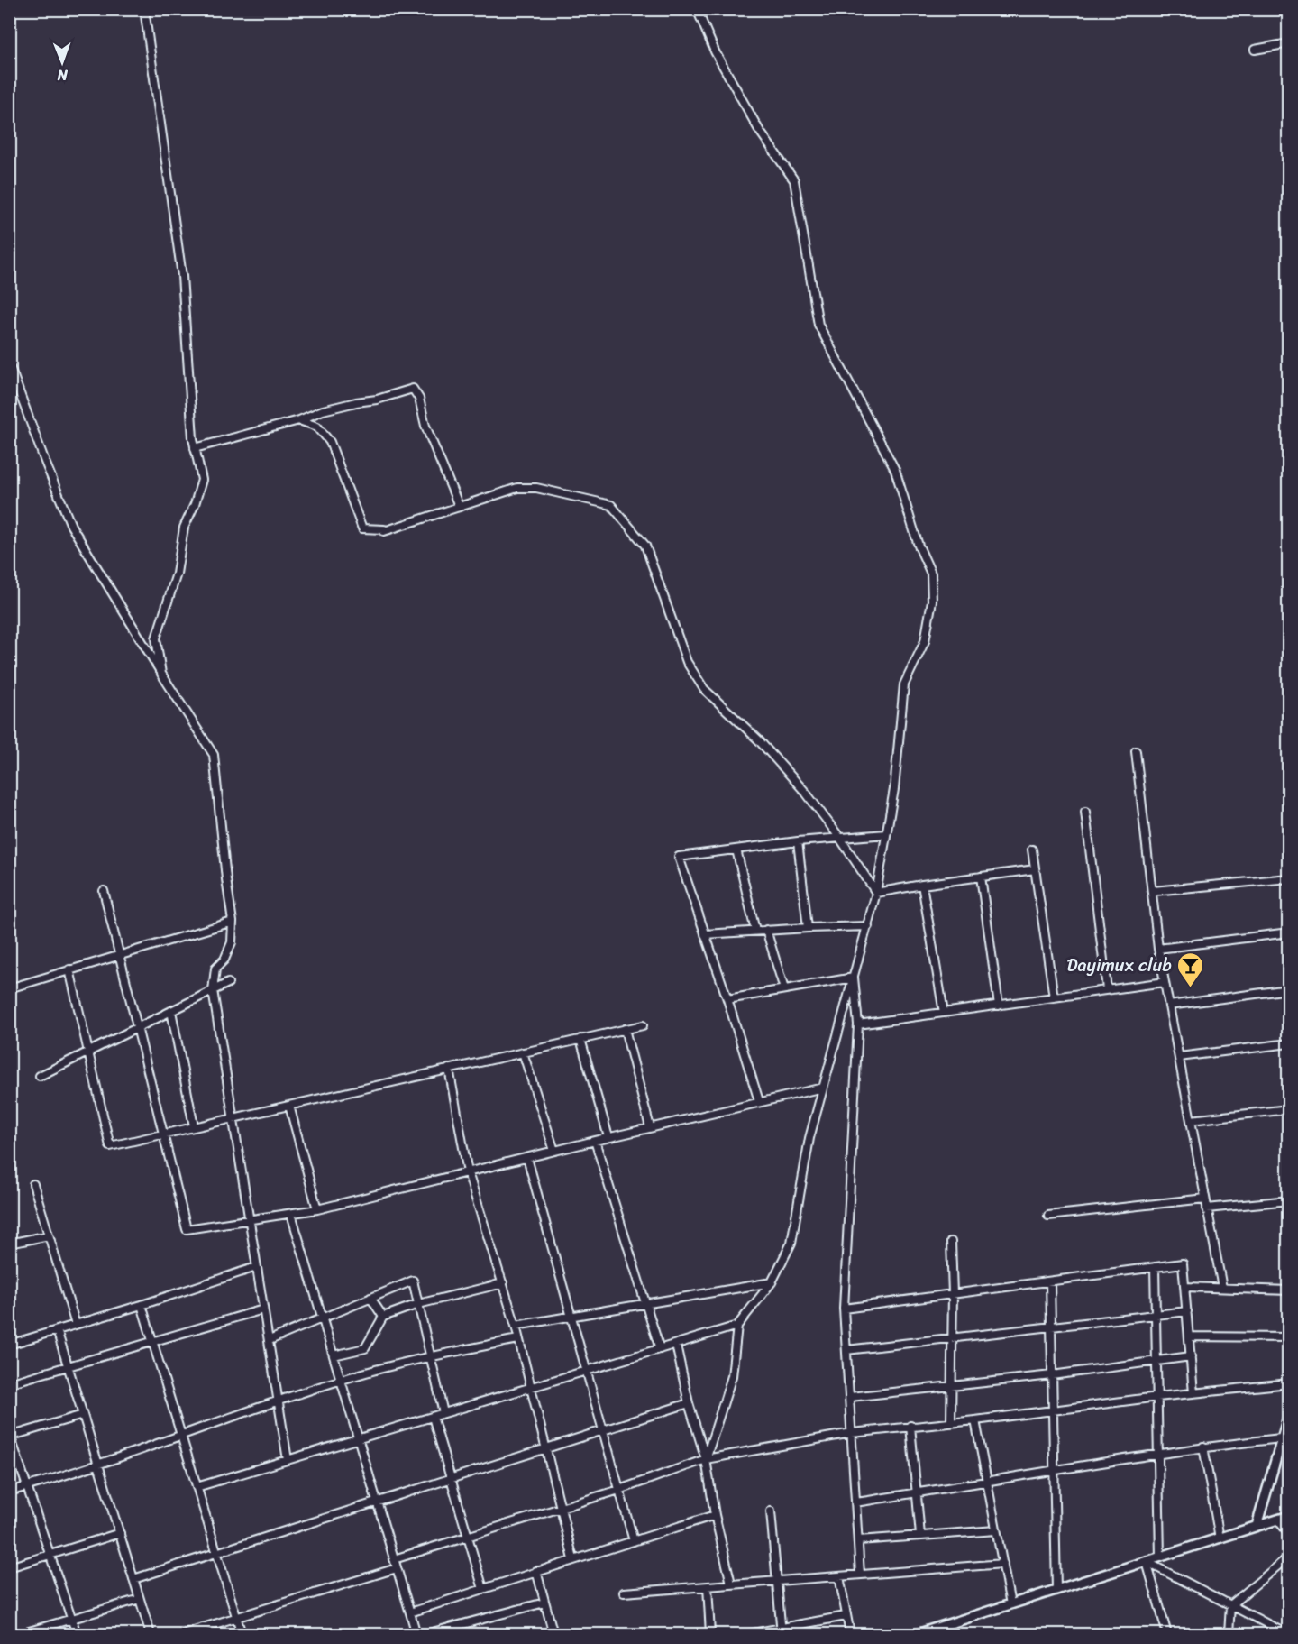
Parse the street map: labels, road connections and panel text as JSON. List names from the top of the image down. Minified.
{"places":{"bar":["Dayimux club"]},"north":"bottom"}
